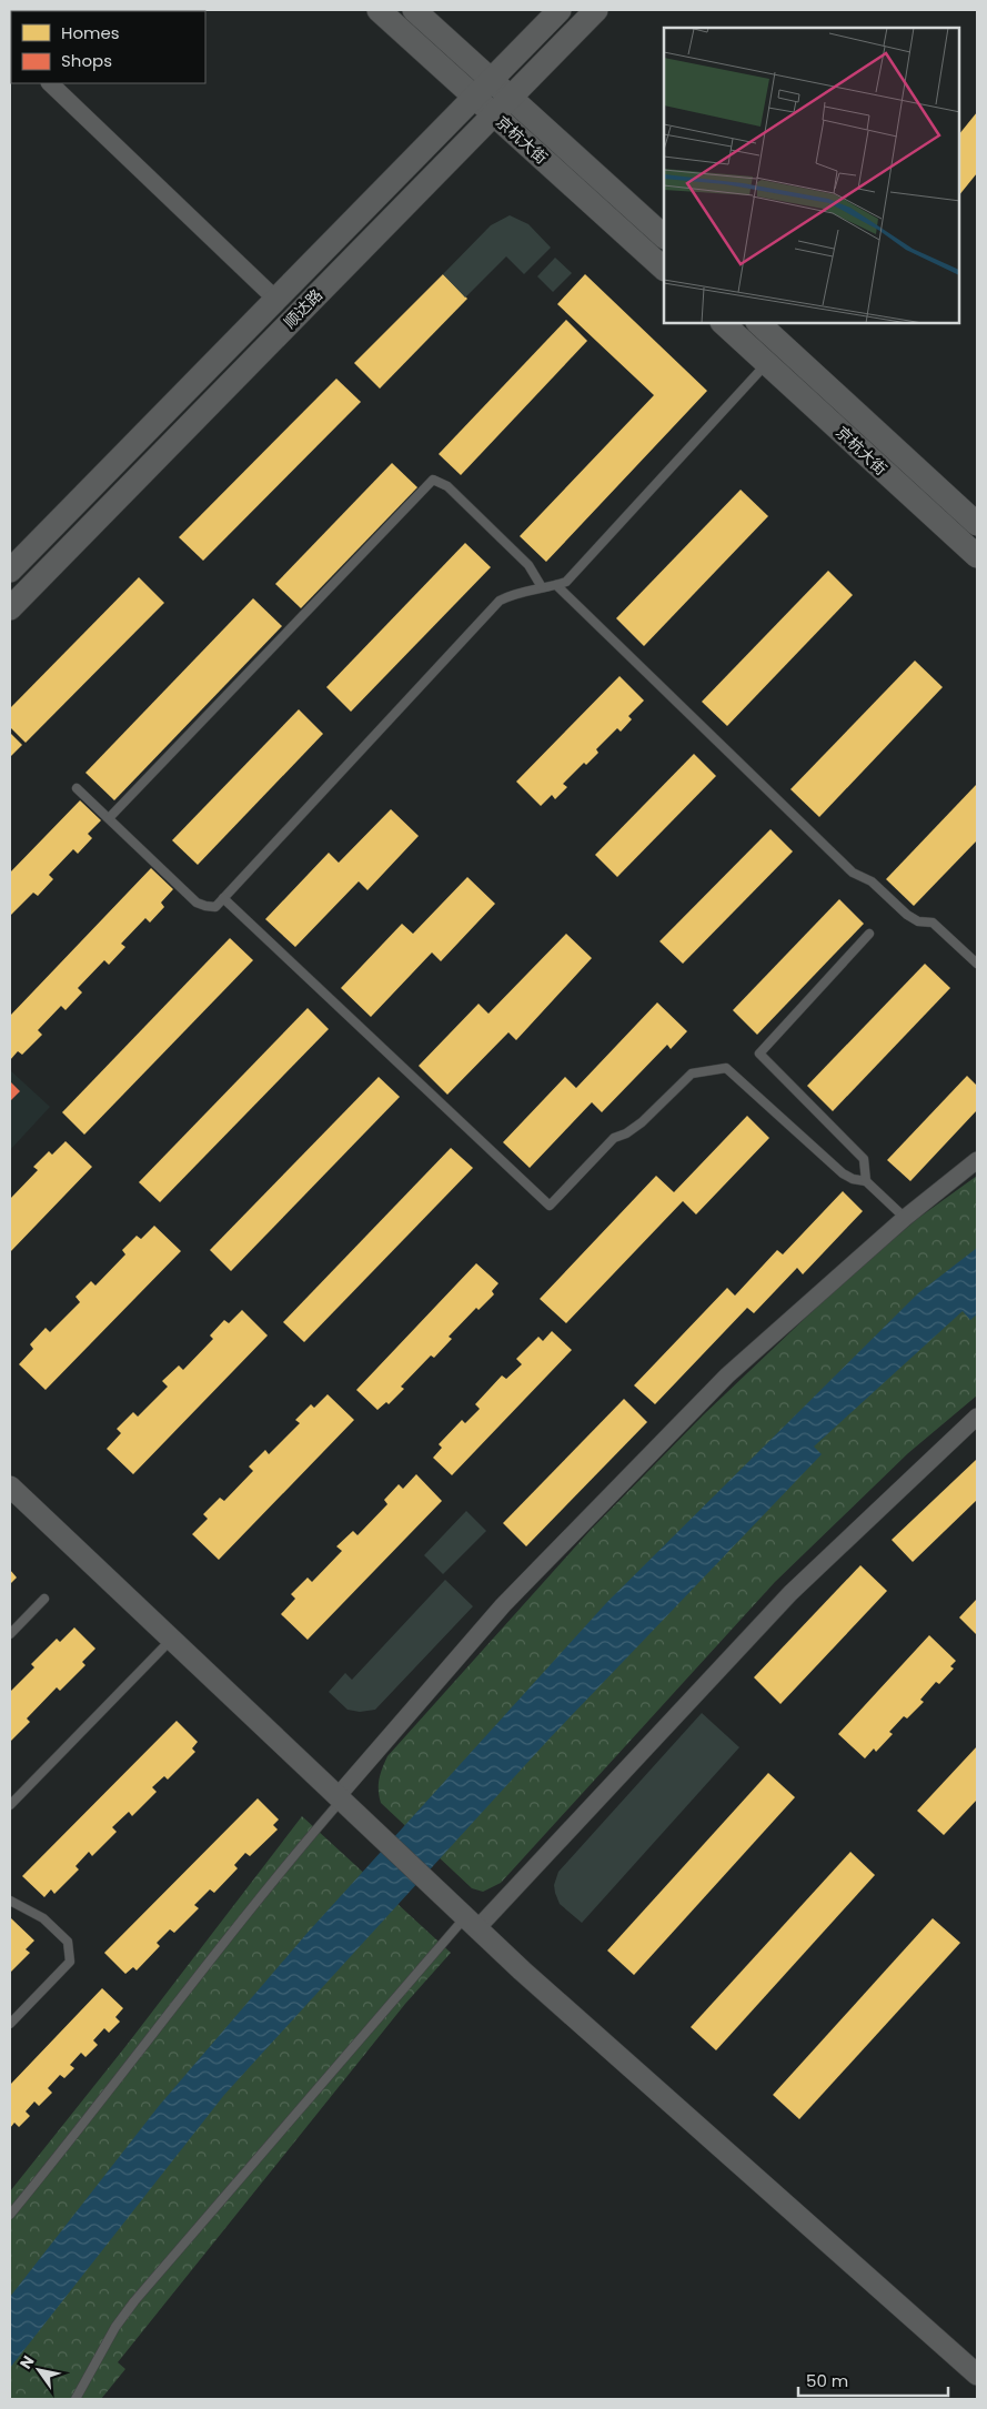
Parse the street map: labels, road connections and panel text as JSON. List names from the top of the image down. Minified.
{"streets":{"main road":["京杭大街","顺达路"]},"crossings":[["京杭大街","顺达路"]],"legend":["Homes","Shops"],"scale_bar":"50 m","north":"top left"}
